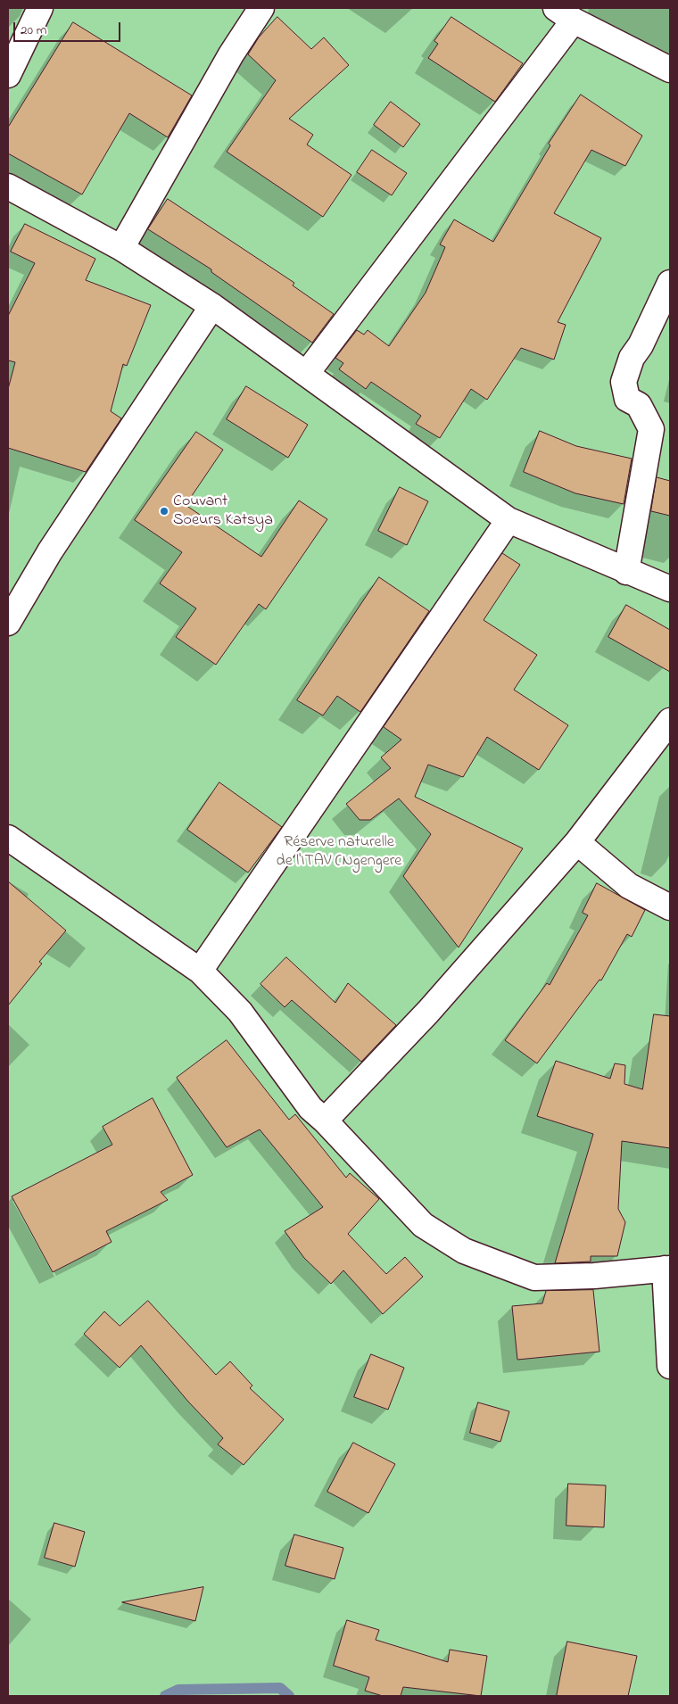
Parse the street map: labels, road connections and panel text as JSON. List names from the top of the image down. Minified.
{"parks":["Réserve naturelle de l'ITAV (Ngengere"],"places":["Couvant Soeurs Katsya"],"scale_bar":"20 m"}
